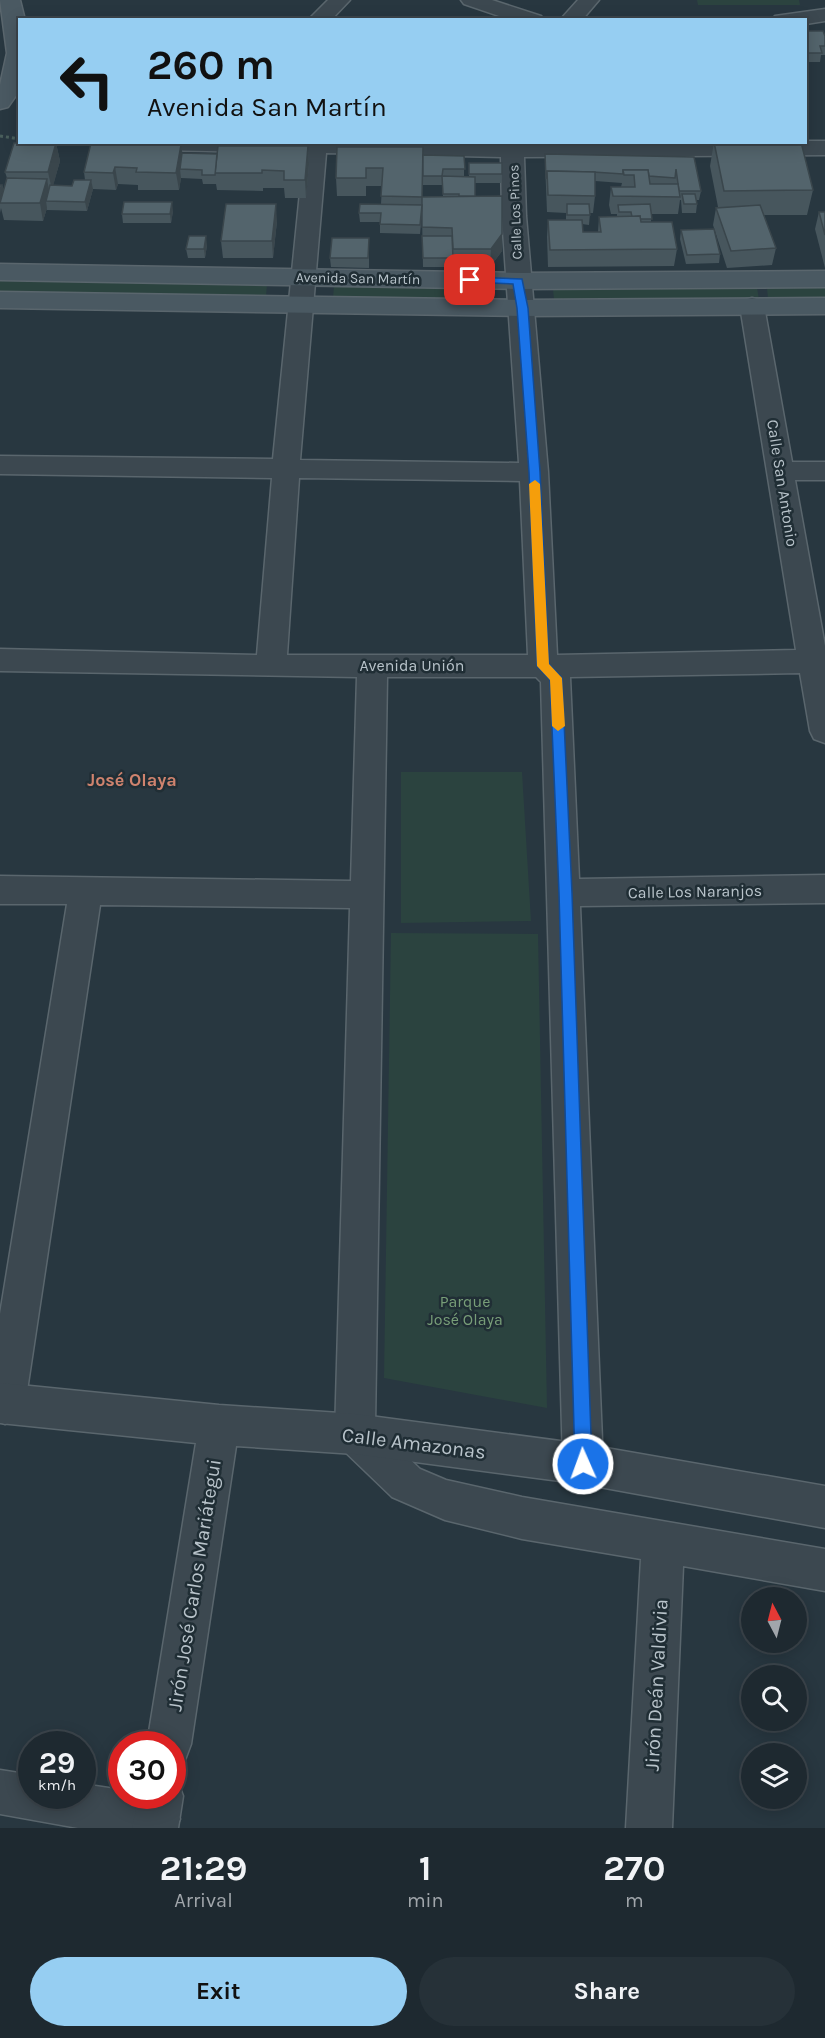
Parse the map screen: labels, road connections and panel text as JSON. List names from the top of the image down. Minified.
{"streets":{"main road":["Avenida San Martín"],"street":["Calle Los Pinos","Calle San Antonio","Avenida Unión","Calle Los Naranjos","Calle Amazonas","Jirón José Carlos Mariátegui","Jirón Deán Valdivia"]},"crossings":[["Calle Los Pinos","Avenida San Martín"],["Calle Los Pinos","Avenida Unión"],["Avenida San Martín","Calle San Antonio"],["Calle San Antonio","Avenida Unión"],["Calle Amazonas","Jirón José Carlos Mariátegui"]],"districts":["José Olaya"],"parks":["Parque José Olaya"],"north":"top","page":{"turn":["260 m","Avenida San Martín"],"speed":"29 km/h","limit":"30","eta":["21:29","Arrival","1","min","270","m"],"buttons":["Exit","Share"]}}
